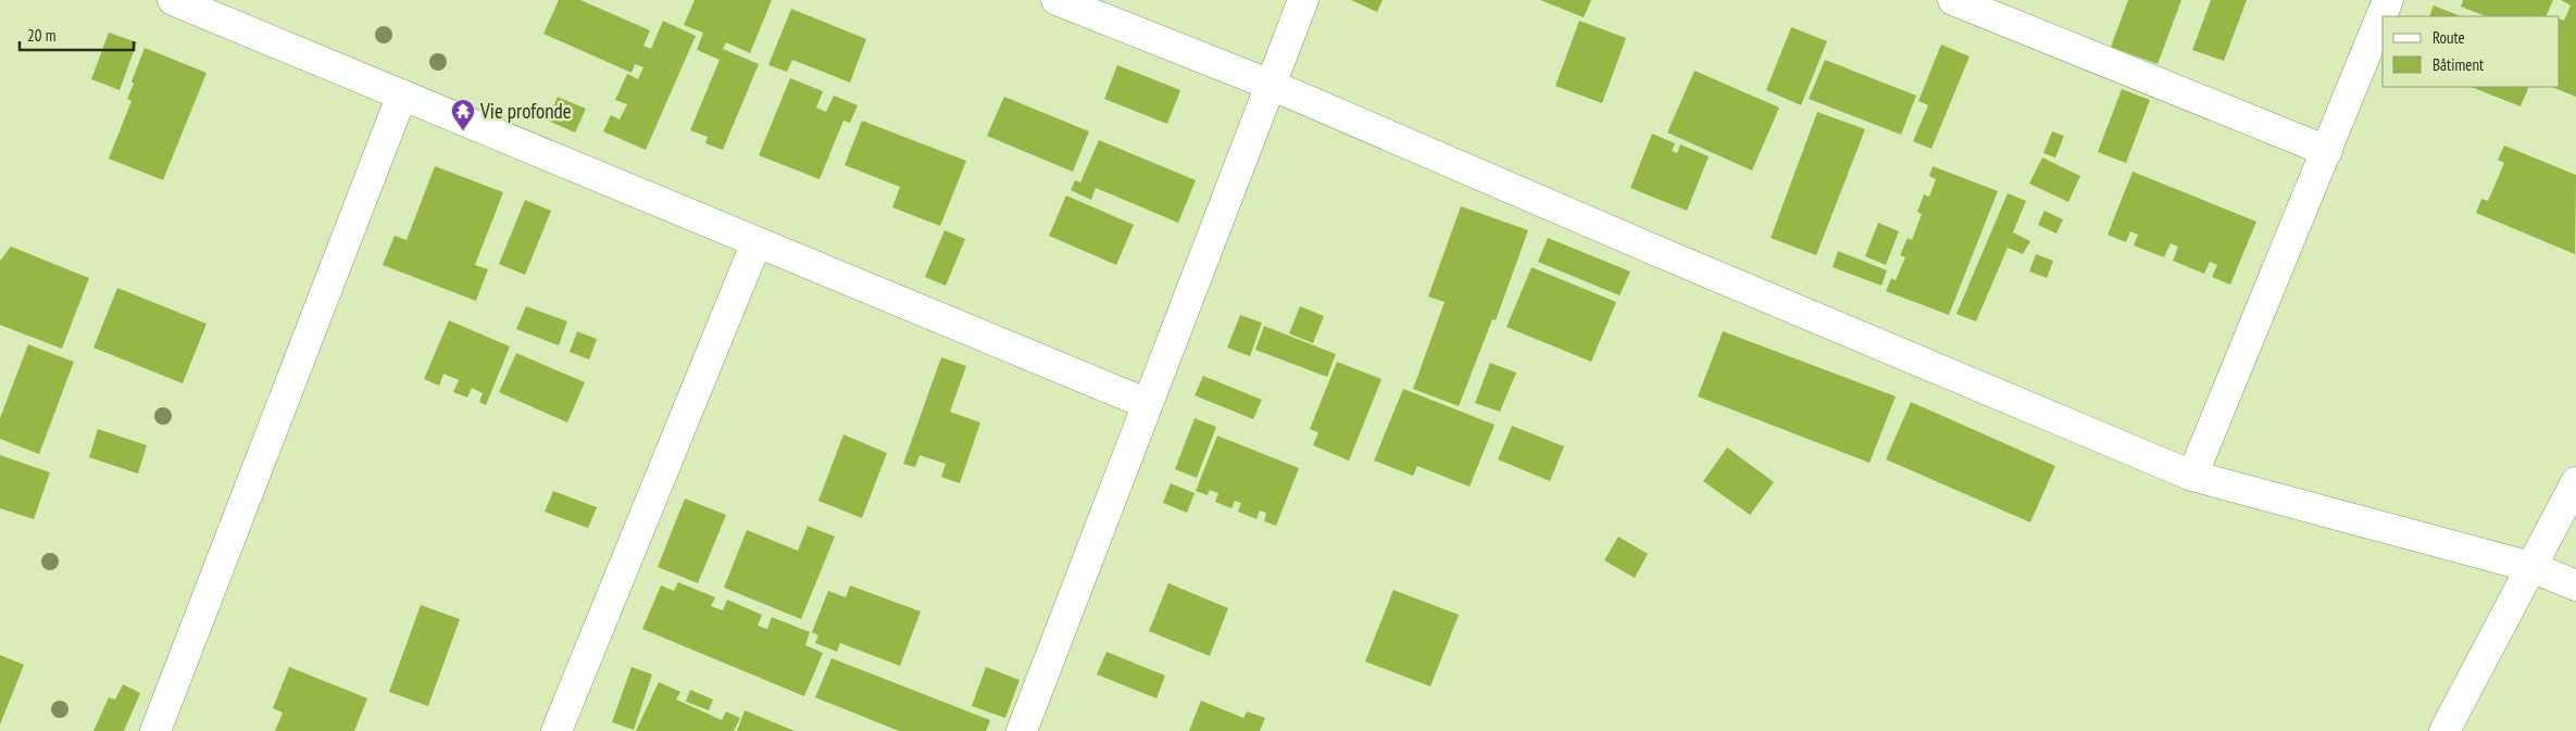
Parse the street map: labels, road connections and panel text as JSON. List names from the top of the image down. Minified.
{"places":{"temple":["Vie profonde"]},"legend":["Route","Bâtiment"],"scale_bar":"20 m"}
